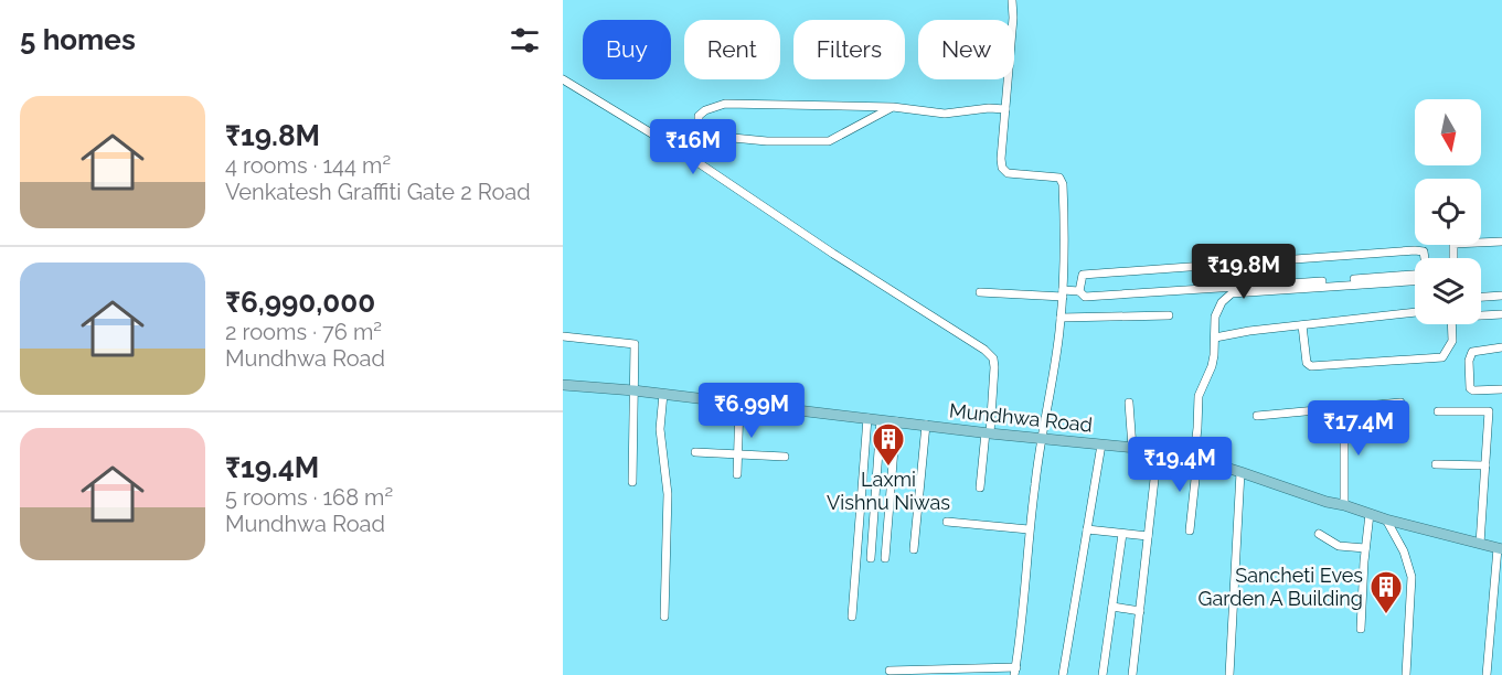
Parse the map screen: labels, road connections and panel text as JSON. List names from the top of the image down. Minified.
{"streets":{"main road":["Mundhwa Road"]},"places":{"building":["Laxmi Vishnu Niwas","Sancheti Eves Garden A Building"]},"north":"bottom","page":{"heading":"5 homes","chip":["Buy","Rent","Filters","New"],"list":[{"name":"₹19.8M","note":"4 rooms · 144 m² · Venkatesh Graffiti Gate 2 Road"},{"name":"₹6,990,000","note":"2 rooms · 76 m² · Mundhwa Road"},{"name":"₹19.4M","note":"5 rooms · 168 m² · Mundhwa Road"}],"price":["₹16M","₹19.8M","₹6.99M","₹17.4M","₹19.4M"]}}
